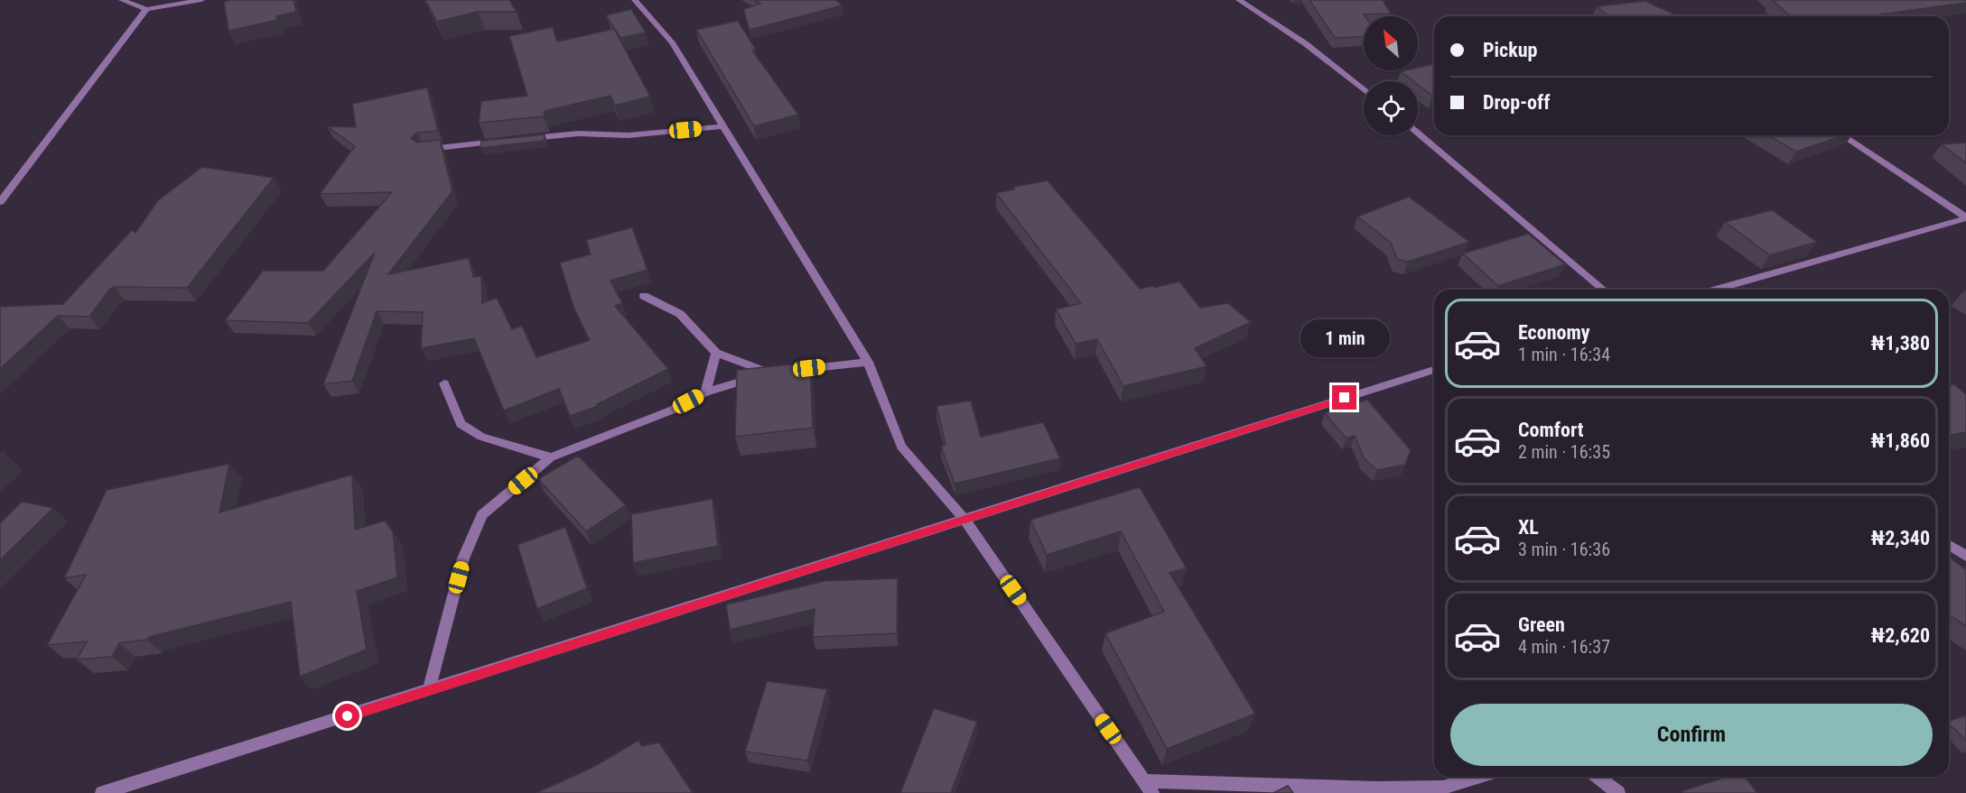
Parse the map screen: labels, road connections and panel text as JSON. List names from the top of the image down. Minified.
{"north":"top left","page":{"banner":["Pickup","Drop-off"],"list":[{"name":"Economy","note":"1 min · 16:34","value":"₦1,380"},{"name":"Comfort","note":"2 min · 16:35","value":"₦1,860"},{"name":"XL","note":"3 min · 16:36","value":"₦2,340"},{"name":"Green","note":"4 min · 16:37","value":"₦2,620"}],"bubble":"1 min","buttons":"Confirm"}}
